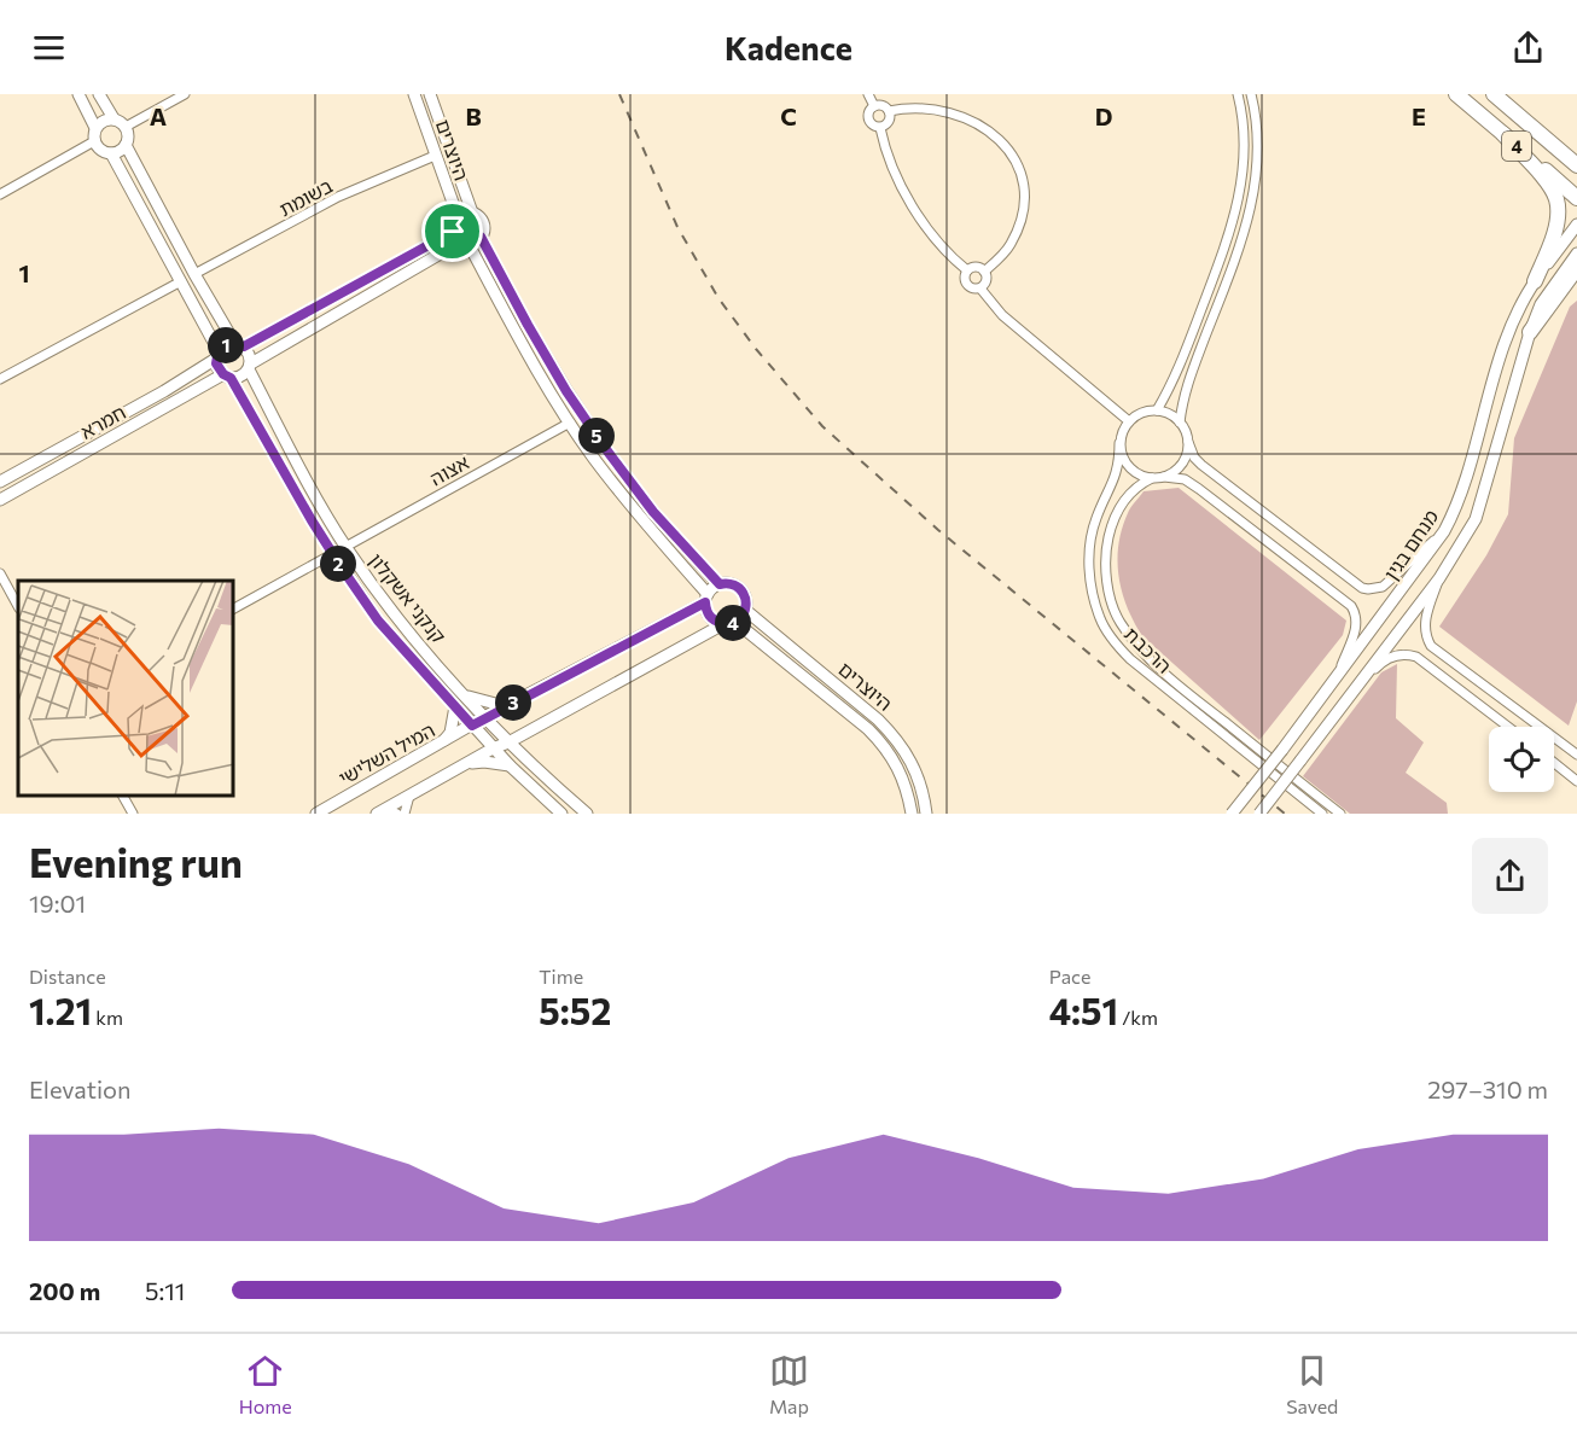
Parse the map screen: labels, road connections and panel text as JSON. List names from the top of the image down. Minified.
{"streets":{"highway":["4"],"street":["היוצרים","בשומת","חמרא","אצוה","מנחם בגין","קנקני אשקלון","הרכבת","המיל השלישי"]},"crossings":[["היוצרים","בשומת"],["היוצרים","המיל השלישי"],["חמרא","קנקני אשקלון"],["אצוה","קנקני אשקלון"],["קנקני אשקלון","המיל השלישי"]],"page":{"header":"Kadence","pins":["1","5","2","4","3"],"heading":["Evening run","19:01"],"stats":[["Distance","1.21 km"],["Time","5:52"],["Pace","4:51 /km"]],"chart":["Elevation","297–310 m"],"list":[{"name":"200 m","note":"5:11"}],"tabs":["Home","Map","Saved"]},"grid":{"columns":["A","B","C","D","E"],"rows":["1"]}}
